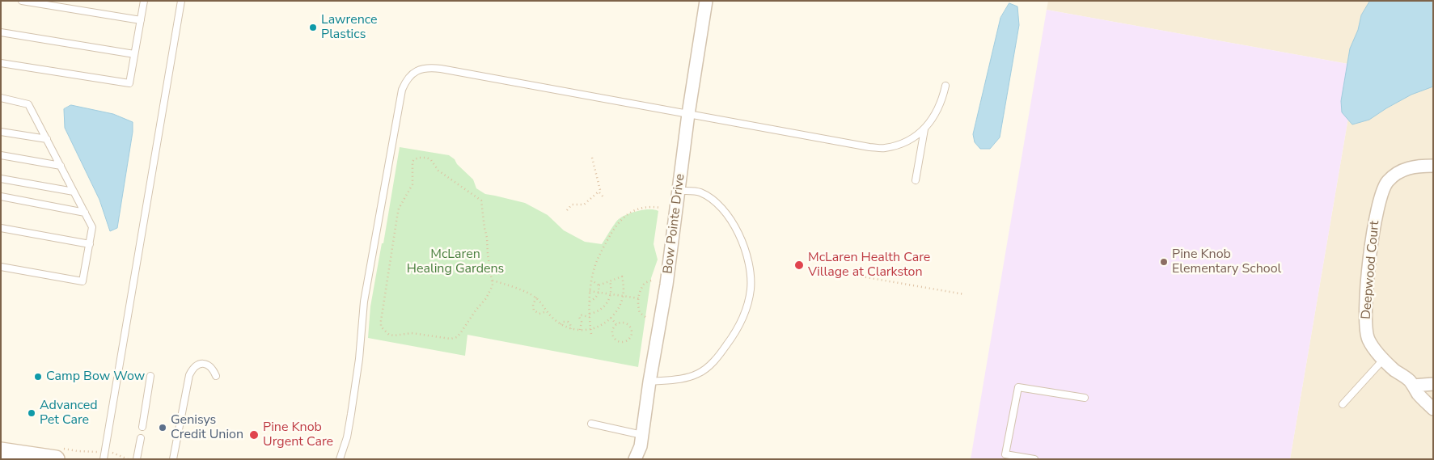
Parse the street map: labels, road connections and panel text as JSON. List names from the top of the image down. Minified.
{"streets":{"street":["Bow Pointe Drive","Deepwood Court"]},"parks":["McLaren Healing Gardens"],"places":["Lawrence Plastics","Pine Knob Elementary School","McLaren Health Care Village at Clarkston","Camp Bow Wow","Advanced Pet Care","Genisys Credit Union","Pine Knob Urgent Care"]}
